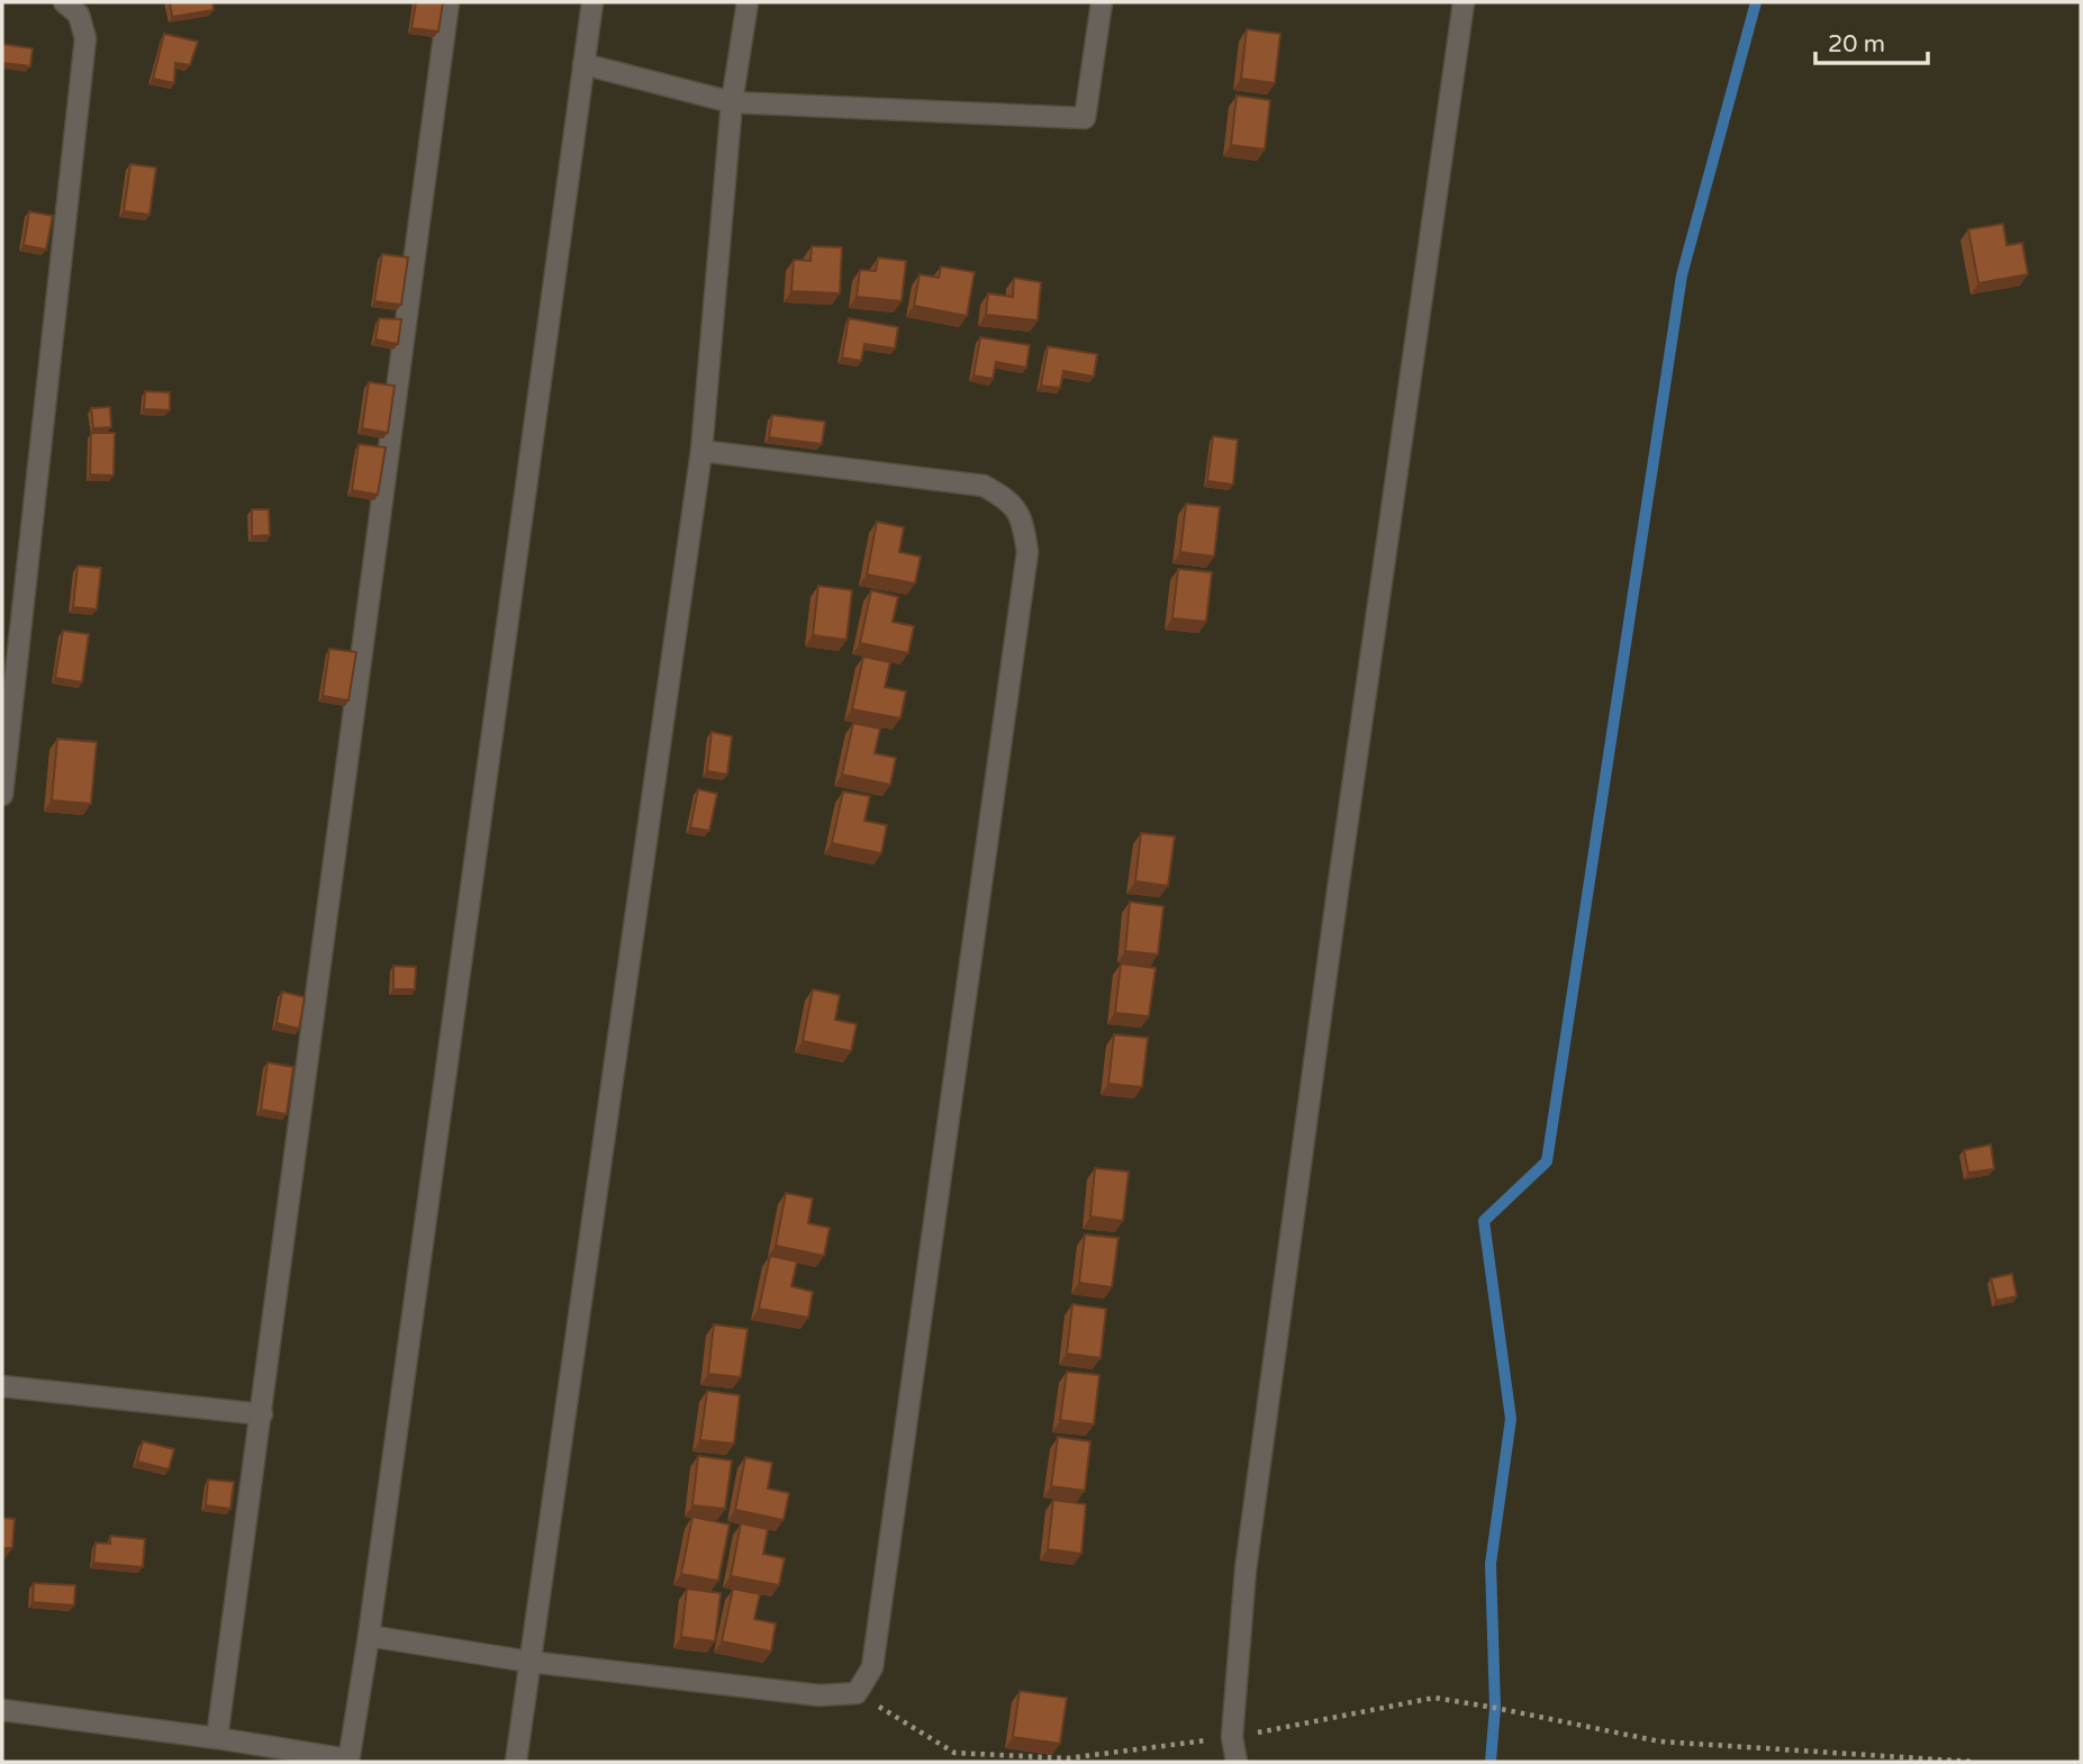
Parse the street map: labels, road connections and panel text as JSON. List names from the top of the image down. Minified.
{"scale_bar":"20 m"}
